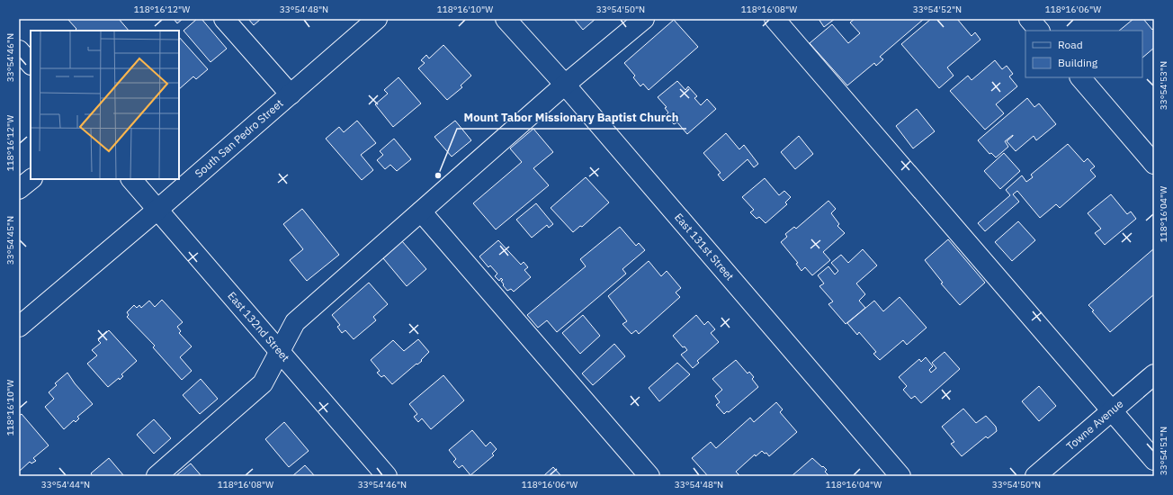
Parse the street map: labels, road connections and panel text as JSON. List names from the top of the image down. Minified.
{"streets":{"street":["South San Pedro Street","East 131st Street","East 132nd Street","Towne Avenue"]},"crossings":[["South San Pedro Street","East 132nd Street"]],"places":["Mount Tabor Missionary Baptist Church"],"legend":["Road","Building"],"coordinates":["118°16'12\"W","33°54'48\"N","118°16'10\"W","33°54'50\"N","118°16'08\"W","33°54'52\"N","118°16'06\"W","33°54'46\"N","33°54'53\"N","118°16'04\"W","33°54'45\"N","33°54'51\"N","33°54'44\"N"]}
